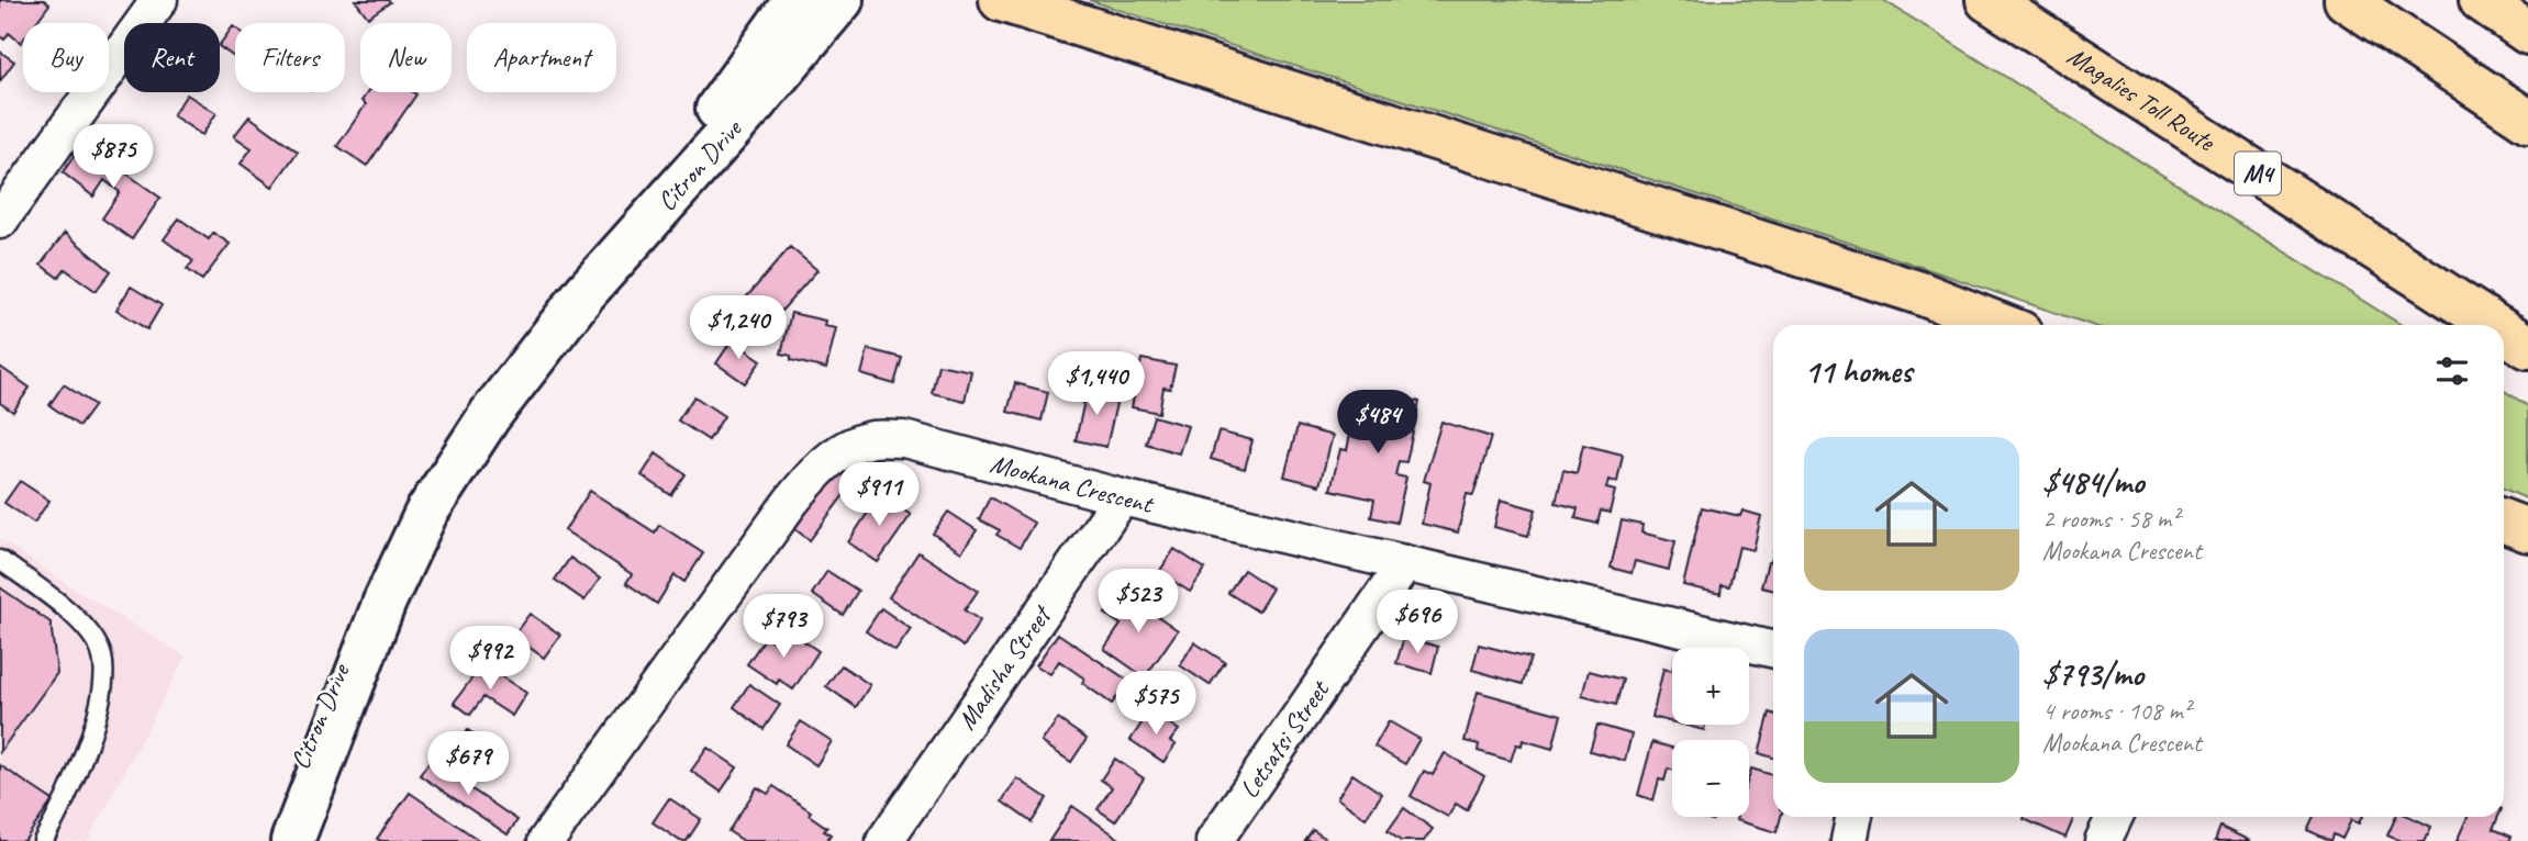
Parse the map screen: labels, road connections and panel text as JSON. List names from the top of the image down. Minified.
{"streets":{"highway":["Magalies Toll Route","M4"],"street":["Citron Drive","Mookana Crescent","Madisha Street","Letsatsi Street"]},"crossings":[["Mookana Crescent","Madisha Street"],["Mookana Crescent","Letsatsi Street"]],"page":{"chip":["Buy","Rent","Filters","New","Apartment"],"price":["$875","$1,240","$1,440","$484","$911","$523","$696","$793","$992","$575","$679"],"heading":"11 homes","list":[{"name":"$484/mo","note":"2 rooms · 58 m² · Mookana Crescent"},{"name":"$793/mo","note":"4 rooms · 108 m² · Mookana Crescent"}],"map_buttons":["+","−"]}}
